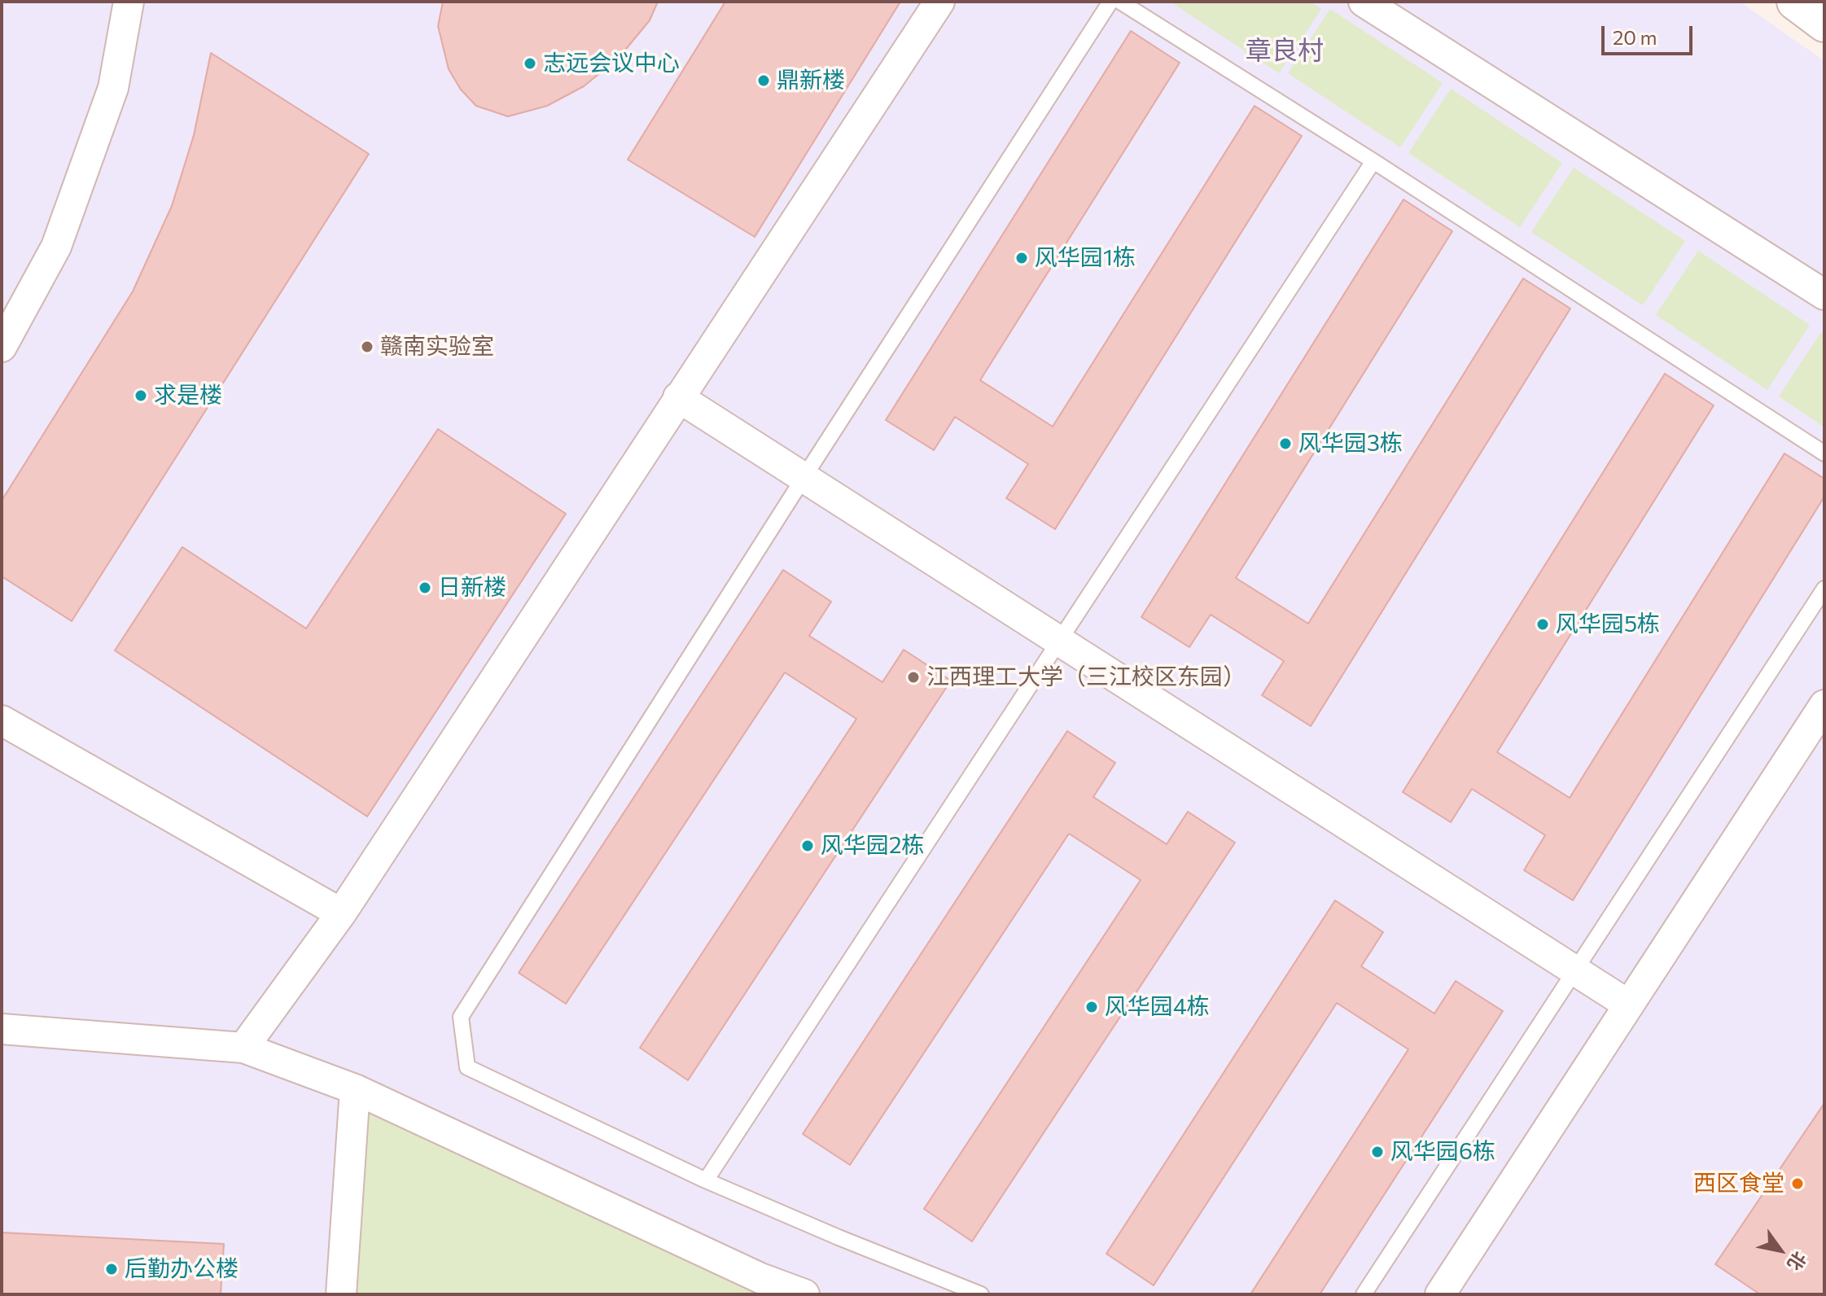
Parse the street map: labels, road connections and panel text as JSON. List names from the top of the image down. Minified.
{"districts":["章良村"],"places":["志远会议中心","鼎新楼","风华园1栋","赣南实验室","求是楼","风华园3栋","日新楼","风华园5栋","江西理工大学（三江校区东园）","风华园2栋","风华园4栋","风华园6栋","西区食堂","后勤办公楼"],"scale_bar":"20 m","north":"bottom right"}
